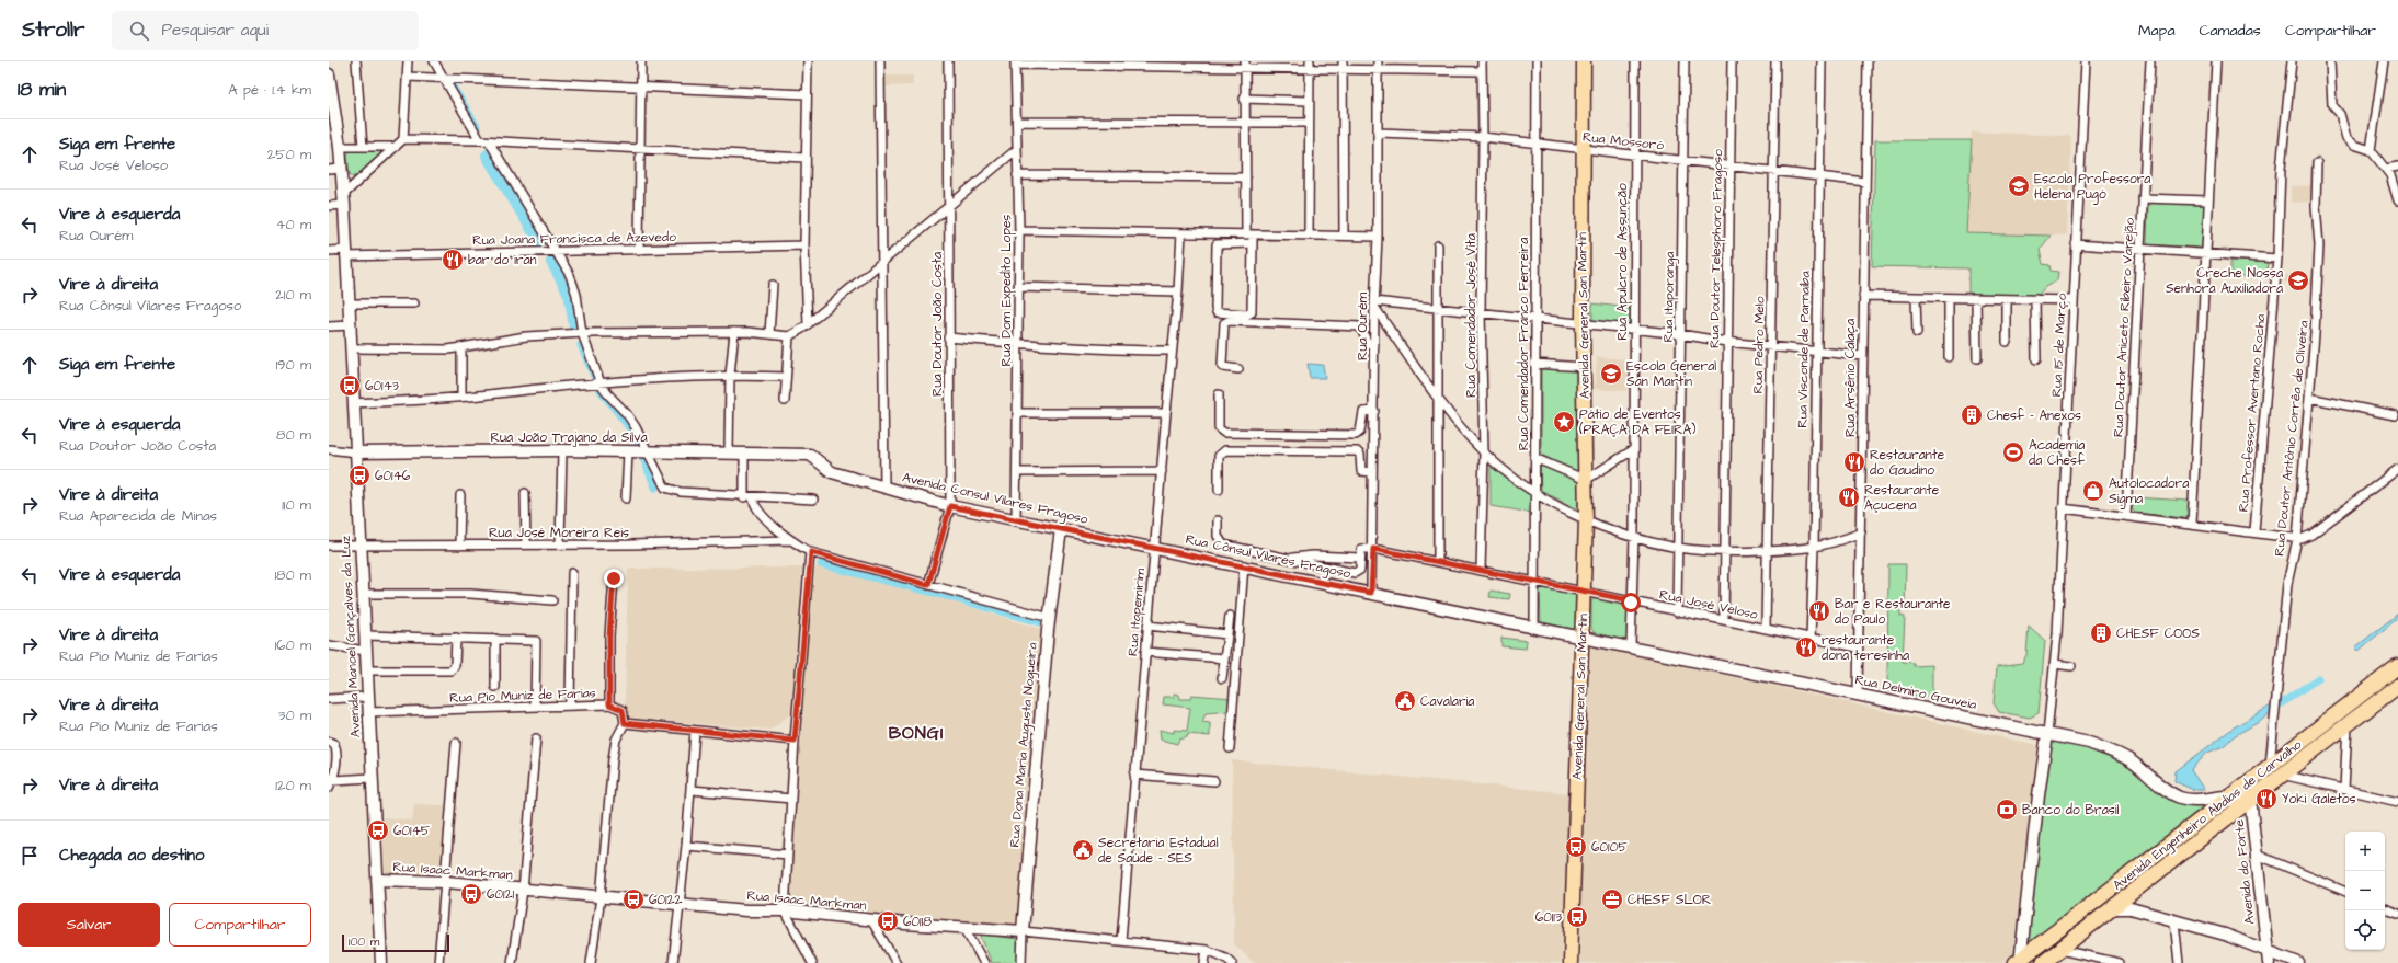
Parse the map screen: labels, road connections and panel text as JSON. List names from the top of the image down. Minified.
{"streets":{"highway":["Avenida Engenheiro Abdias de Carvalho"],"main road":["Avenida General San Martin"],"street":["Rua Mossoró","Rua Joana Francisca de Azevedo","Rua Doutor Telesphoro Fragoso","Rua Apulcro de Assunção","Rua Dom Expedito Lopes","Rua Itaporanga","Rua Comendador José Vita","Rua Doutor João Costa","Rua Ourém","Rua Doutor Aniceto Ribeiro Varejão","Rua Comendador Franco Ferreira","Rua Pedro Melo","Rua 15 de Março","Rua Visconde de Parnaíba","Rua Arsênio Calaça","Rua Professor Avertano Rocha","Rua João Trajano da Silva","Rua Doutor Antônio Corrêa de Oliveira","Avenida Consul Vilares Fragoso","Rua José Moreira Reis","Rua Cônsul Vilares Fragoso","Rua José Veloso","Rua Itapemirim","Avenida Manoel Gonçalves da Luz","Rua Delmiro Gouveia","Rua Pio Muniz de Farias","Rua Dona Maria Augusta Nogueira","Rua Isaac Markman","Avenida do Forte"]},"crossings":[["Rua Mossoró","Rua Doutor Telesphoro Fragoso"],["Rua Mossoró","Rua Apulcro de Assunção"],["Rua Mossoró","Rua Itaporanga"],["Rua Mossoró","Rua Comendador José Vita"],["Rua Mossoró","Avenida General San Martin"],["Rua Mossoró","Rua Ourém"],["Rua Mossoró","Rua Comendador Franco Ferreira"],["Rua Mossoró","Rua Pedro Melo"],["Rua Mossoró","Rua Visconde de Parnaíba"],["Rua Mossoró","Rua Arsênio Calaça"],["Rua Joana Francisca de Azevedo","Avenida Manoel Gonçalves da Luz"],["Rua Doutor Telesphoro Fragoso","Rua José Veloso"],["Rua Apulcro de Assunção","Rua José Veloso"],["Rua Apulcro de Assunção","Rua Delmiro Gouveia"],["Rua Dom Expedito Lopes","Avenida Consul Vilares Fragoso"],["Rua Itaporanga","Rua José Veloso"],["Rua Comendador José Vita","Rua José Veloso"],["Avenida General San Martin","Rua Cônsul Vilares Fragoso"],["Avenida General San Martin","Rua José Veloso"],["Avenida General San Martin","Rua Delmiro Gouveia"],["Rua Doutor João Costa","Avenida Consul Vilares Fragoso"],["Rua Ourém","Rua Cônsul Vilares Fragoso"],["Rua Ourém","Rua José Veloso"],["Rua Comendador Franco Ferreira","Rua Cônsul Vilares Fragoso"],["Rua Comendador Franco Ferreira","Rua José Veloso"],["Rua Pedro Melo","Rua José Veloso"],["Rua 15 de Março","Rua Delmiro Gouveia"],["Rua Visconde de Parnaíba","Rua José Veloso"],["Rua Arsênio Calaça","Rua José Veloso"],["Rua Arsênio Calaça","Rua Delmiro Gouveia"],["Rua João Trajano da Silva","Avenida Consul Vilares Fragoso"],["Rua João Trajano da Silva","Avenida Manoel Gonçalves da Luz"],["Rua Doutor Antônio Corrêa de Oliveira","Avenida Engenheiro Abdias de Carvalho"],["Avenida Consul Vilares Fragoso","Rua Cônsul Vilares Fragoso"],["Avenida Consul Vilares Fragoso","Rua Itapemirim"],["Avenida Consul Vilares Fragoso","Rua Dona Maria Augusta Nogueira"],["Rua José Moreira Reis","Avenida Manoel Gonçalves da Luz"],["Rua Cônsul Vilares Fragoso","Rua Itapemirim"],["Rua Cônsul Vilares Fragoso","Rua Delmiro Gouveia"],["Rua Itapemirim","Rua Isaac Markman"],["Avenida Manoel Gonçalves da Luz","Rua Pio Muniz de Farias"],["Avenida Manoel Gonçalves da Luz","Rua Isaac Markman"],["Rua Delmiro Gouveia","Avenida Engenheiro Abdias de Carvalho"],["Rua Dona Maria Augusta Nogueira","Rua Isaac Markman"],["Avenida Engenheiro Abdias de Carvalho","Avenida do Forte"]],"districts":["BONGI"],"places":{"school or university":["Escola Professora Helena Pugó","Creche Nossa Senhora Auxiliadora","Escola General San Martin"],"restaurant":["bar do iran","Restaurante do Gaudino","Restaurante Açucena","Bar e Restaurante do Paulo","restaurante dona teresinha","Yoki Galetos"],"bus stop":["60143","60146","60145","60105","60121","60122","60113","60118"],"building":["Chesf - Anexos","CHESF COOS"],"place":["Pátio de Eventos (PRAÇA DA FEIRA)"],"sports":["Academia da Chesf"],"shop":["Autolocadora Sigma"],"public building":["Cavalaria","Secretaria Estadual de Saúde - SES"],"bank":["Banco do Brasil"],"office":["CHESF SLOR"]},"scale_bar":"100 m","page":{"header":"Strollr","search":"Pesquisar aqui","nav":["Mapa","Camadas","Compartilhar"],"heading":["18 min","A pé · 1.4 km"],"list":[["Siga em frente","Rua José Veloso","250 m"],["Vire à esquerda","Rua Ourém","40 m"],["Vire à direita","Rua Cônsul Vilares Fragoso","210 m"],["Siga em frente","190 m"],["Vire à esquerda","Rua Doutor João Costa","80 m"],["Vire à direita","Rua Aparecida de Minas","110 m"],["Vire à esquerda","180 m"],["Vire à direita","Rua Pio Muniz de Farias","160 m"],["Vire à direita","Rua Pio Muniz de Farias","30 m"],["Vire à direita","120 m"],"Chegada ao destino"],"map_buttons":["+","−"],"buttons":["Salvar","Compartilhar"],"scale":"100 m"}}
